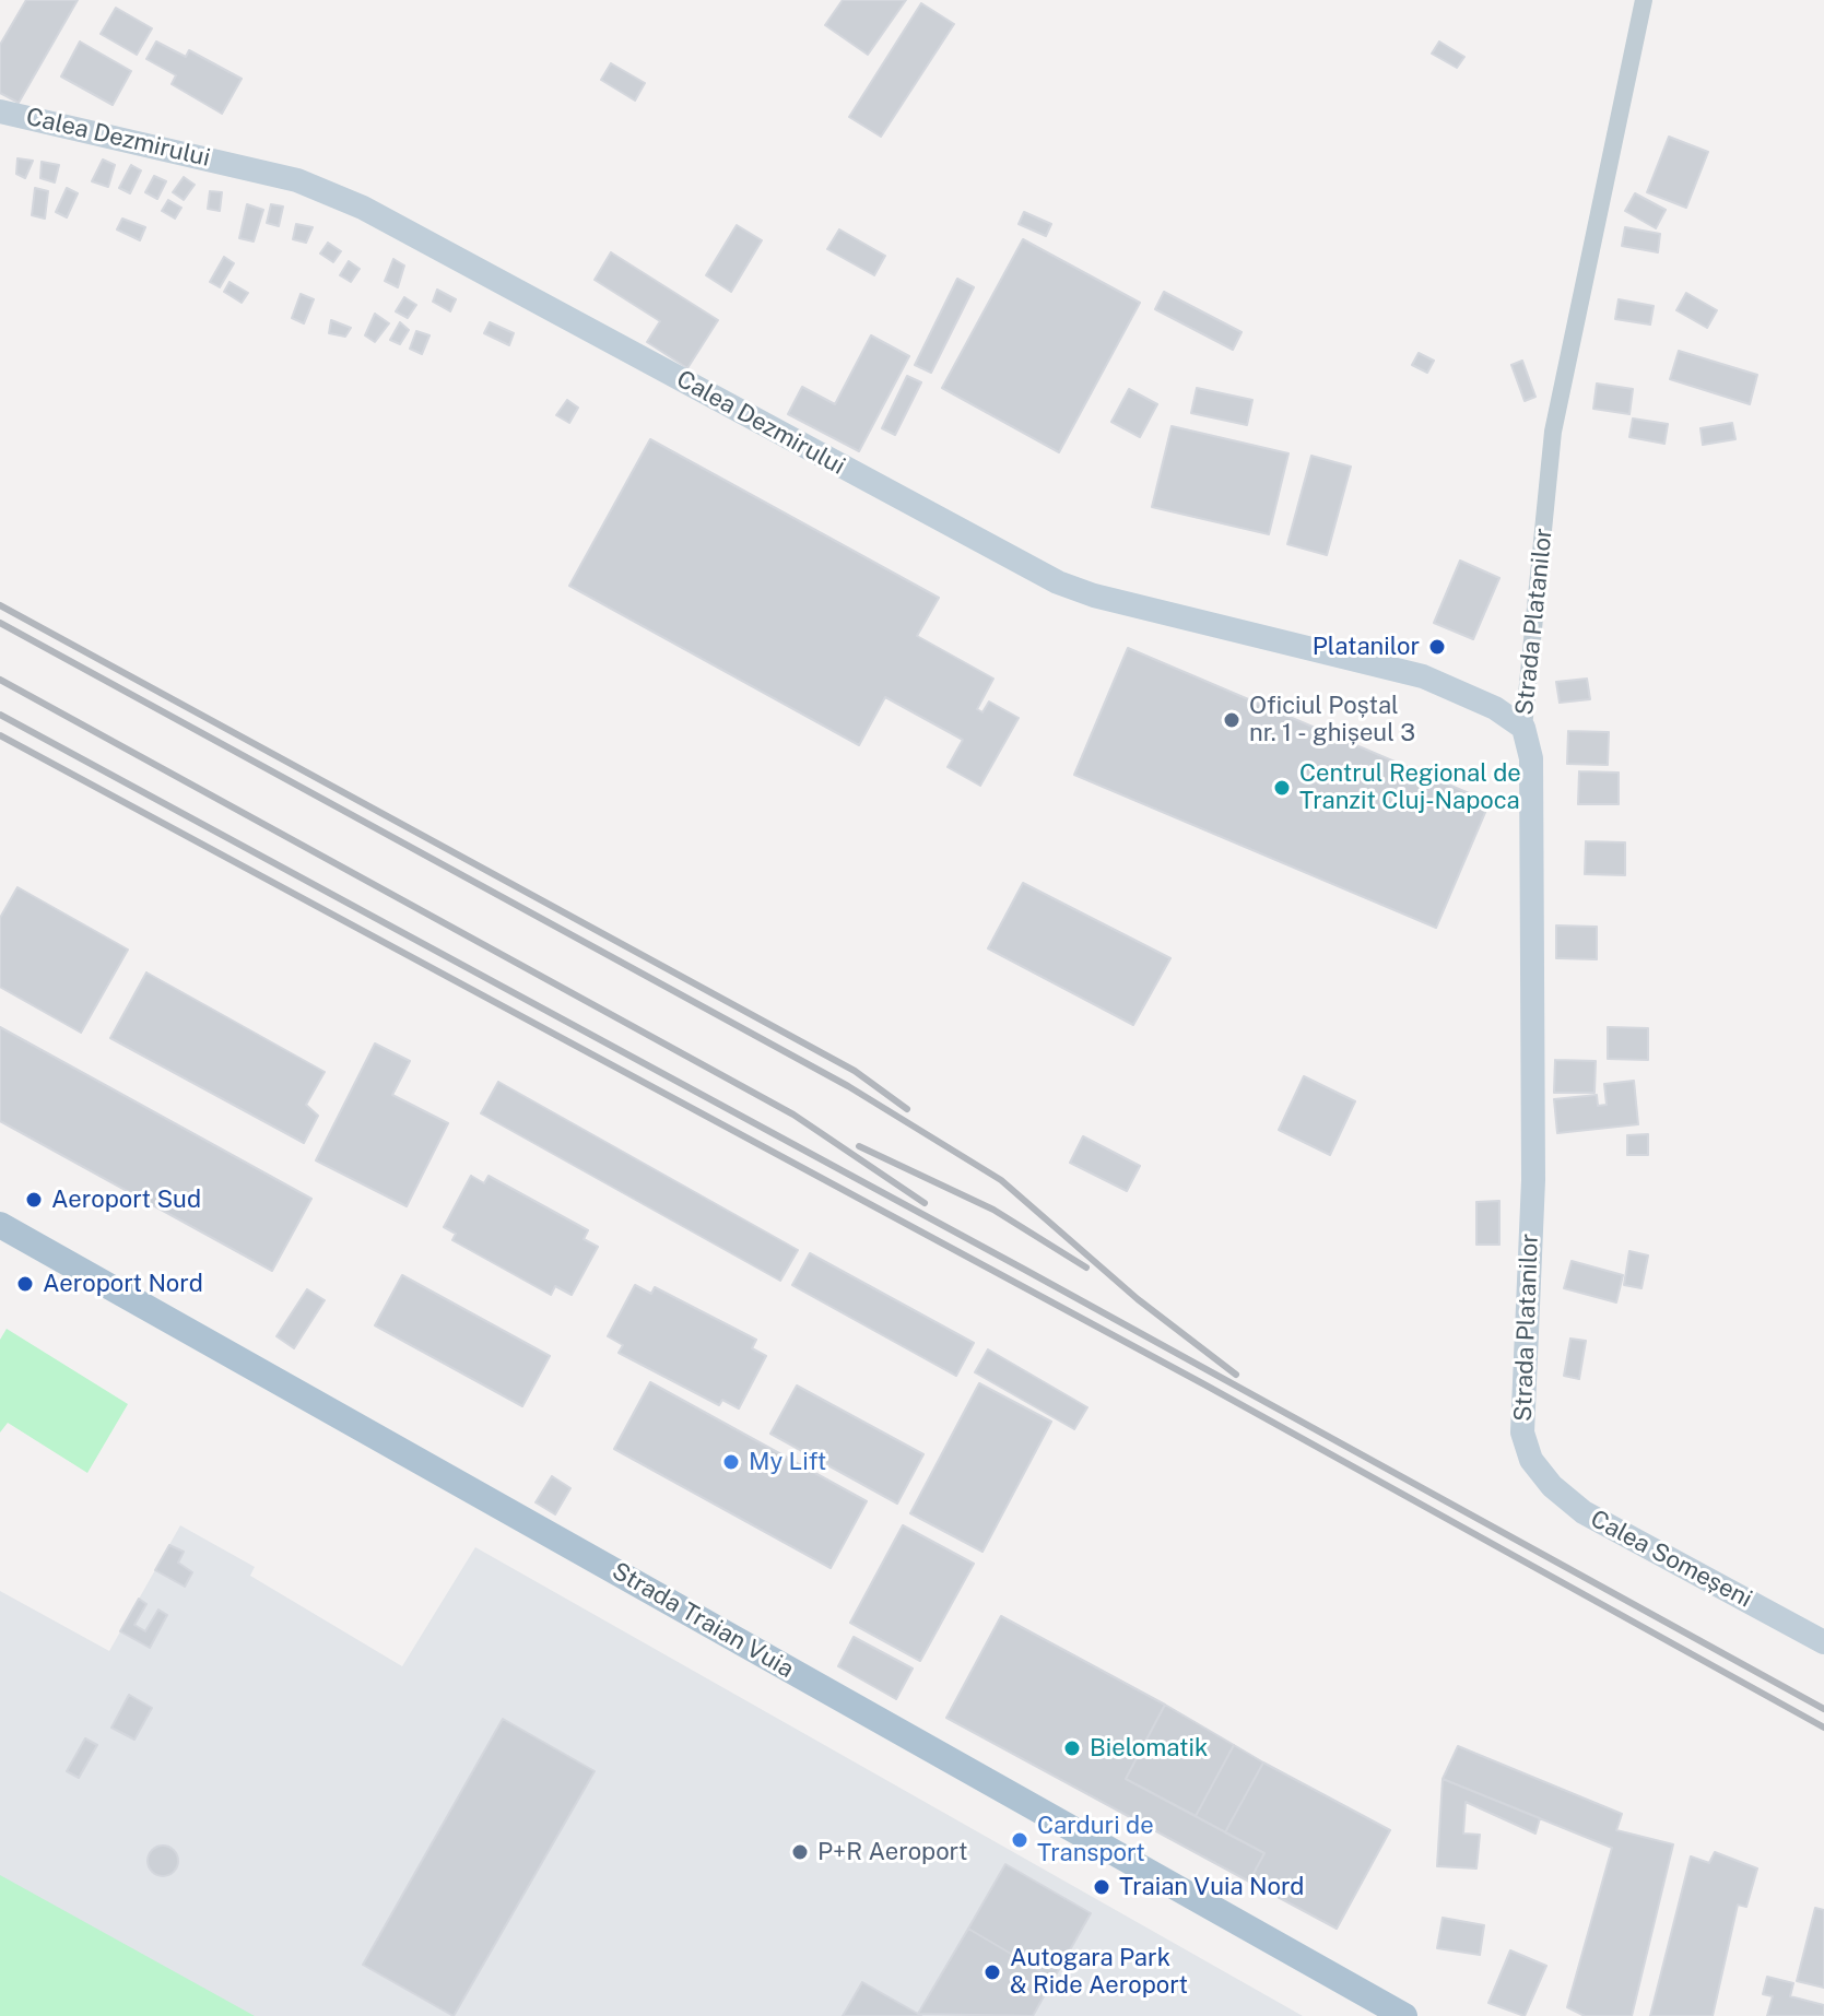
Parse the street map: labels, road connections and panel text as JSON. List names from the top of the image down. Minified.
{"streets":{"main road":["Calea Dezmirului","Strada Platanilor","Calea Someșeni","Strada Traian Vuia"]},"crossings":[["Calea Dezmirului","Strada Platanilor"],["Strada Platanilor","Calea Someșeni"]],"places":["Platanilor","Oficiul Poștal nr. 1 - ghișeul 3","Centrul Regional de Tranzit Cluj-Napoca","Aeroport Sud","Aeroport Nord","My Lift","Bielomatik","Carduri de Transport","P+R Aeroport","Traian Vuia Nord","Autogara Park & Ride Aeroport"]}
